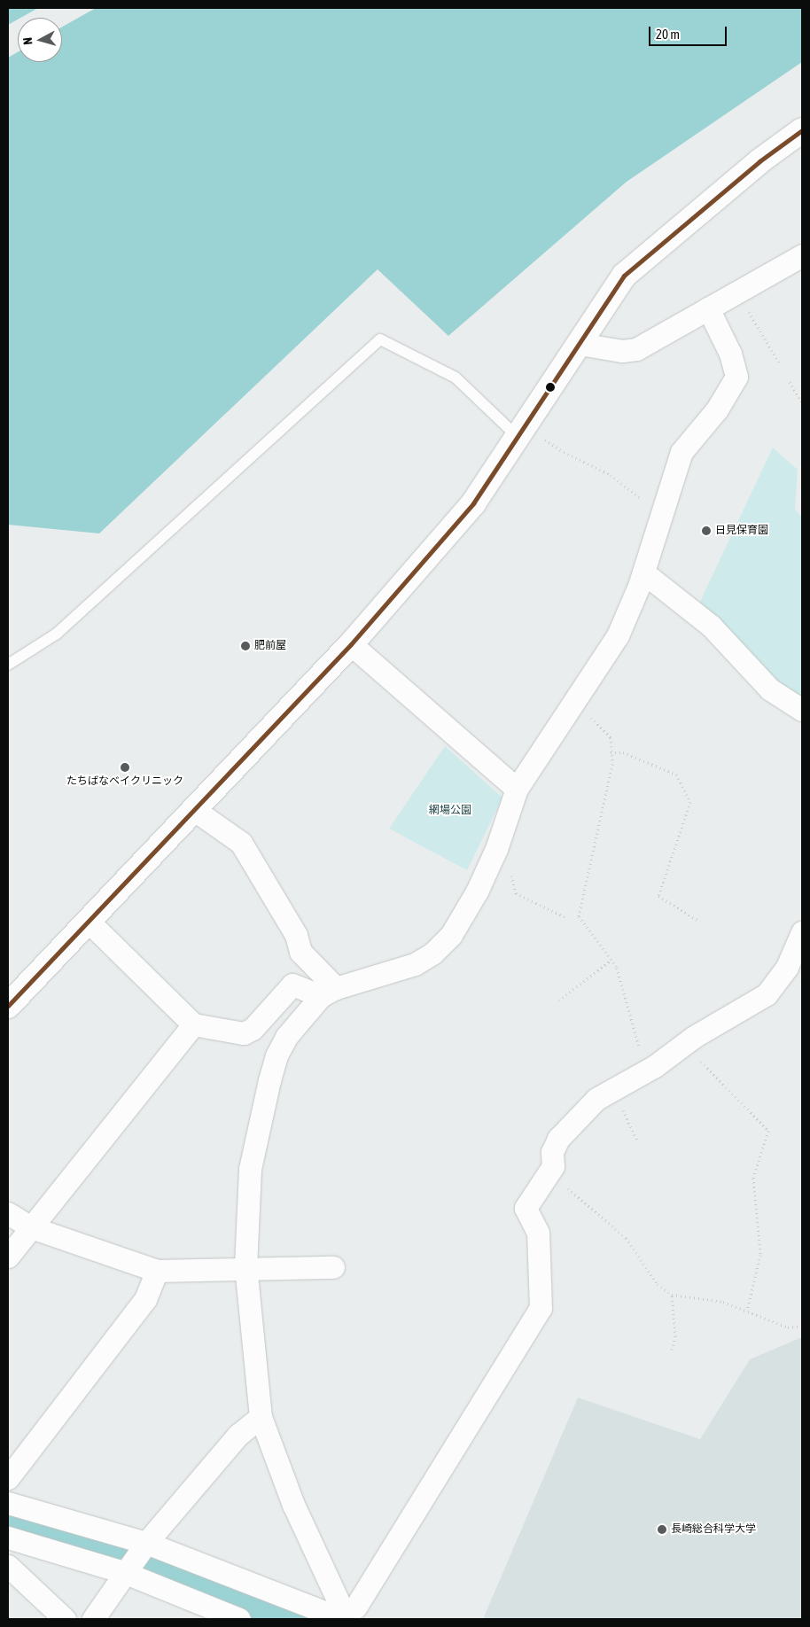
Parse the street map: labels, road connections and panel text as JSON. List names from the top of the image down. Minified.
{"parks":["網場公園"],"places":["日見保育園","肥前屋","たちばなベイクリニック","長崎総合科学大学"],"scale_bar":"20 m","north":"left"}
